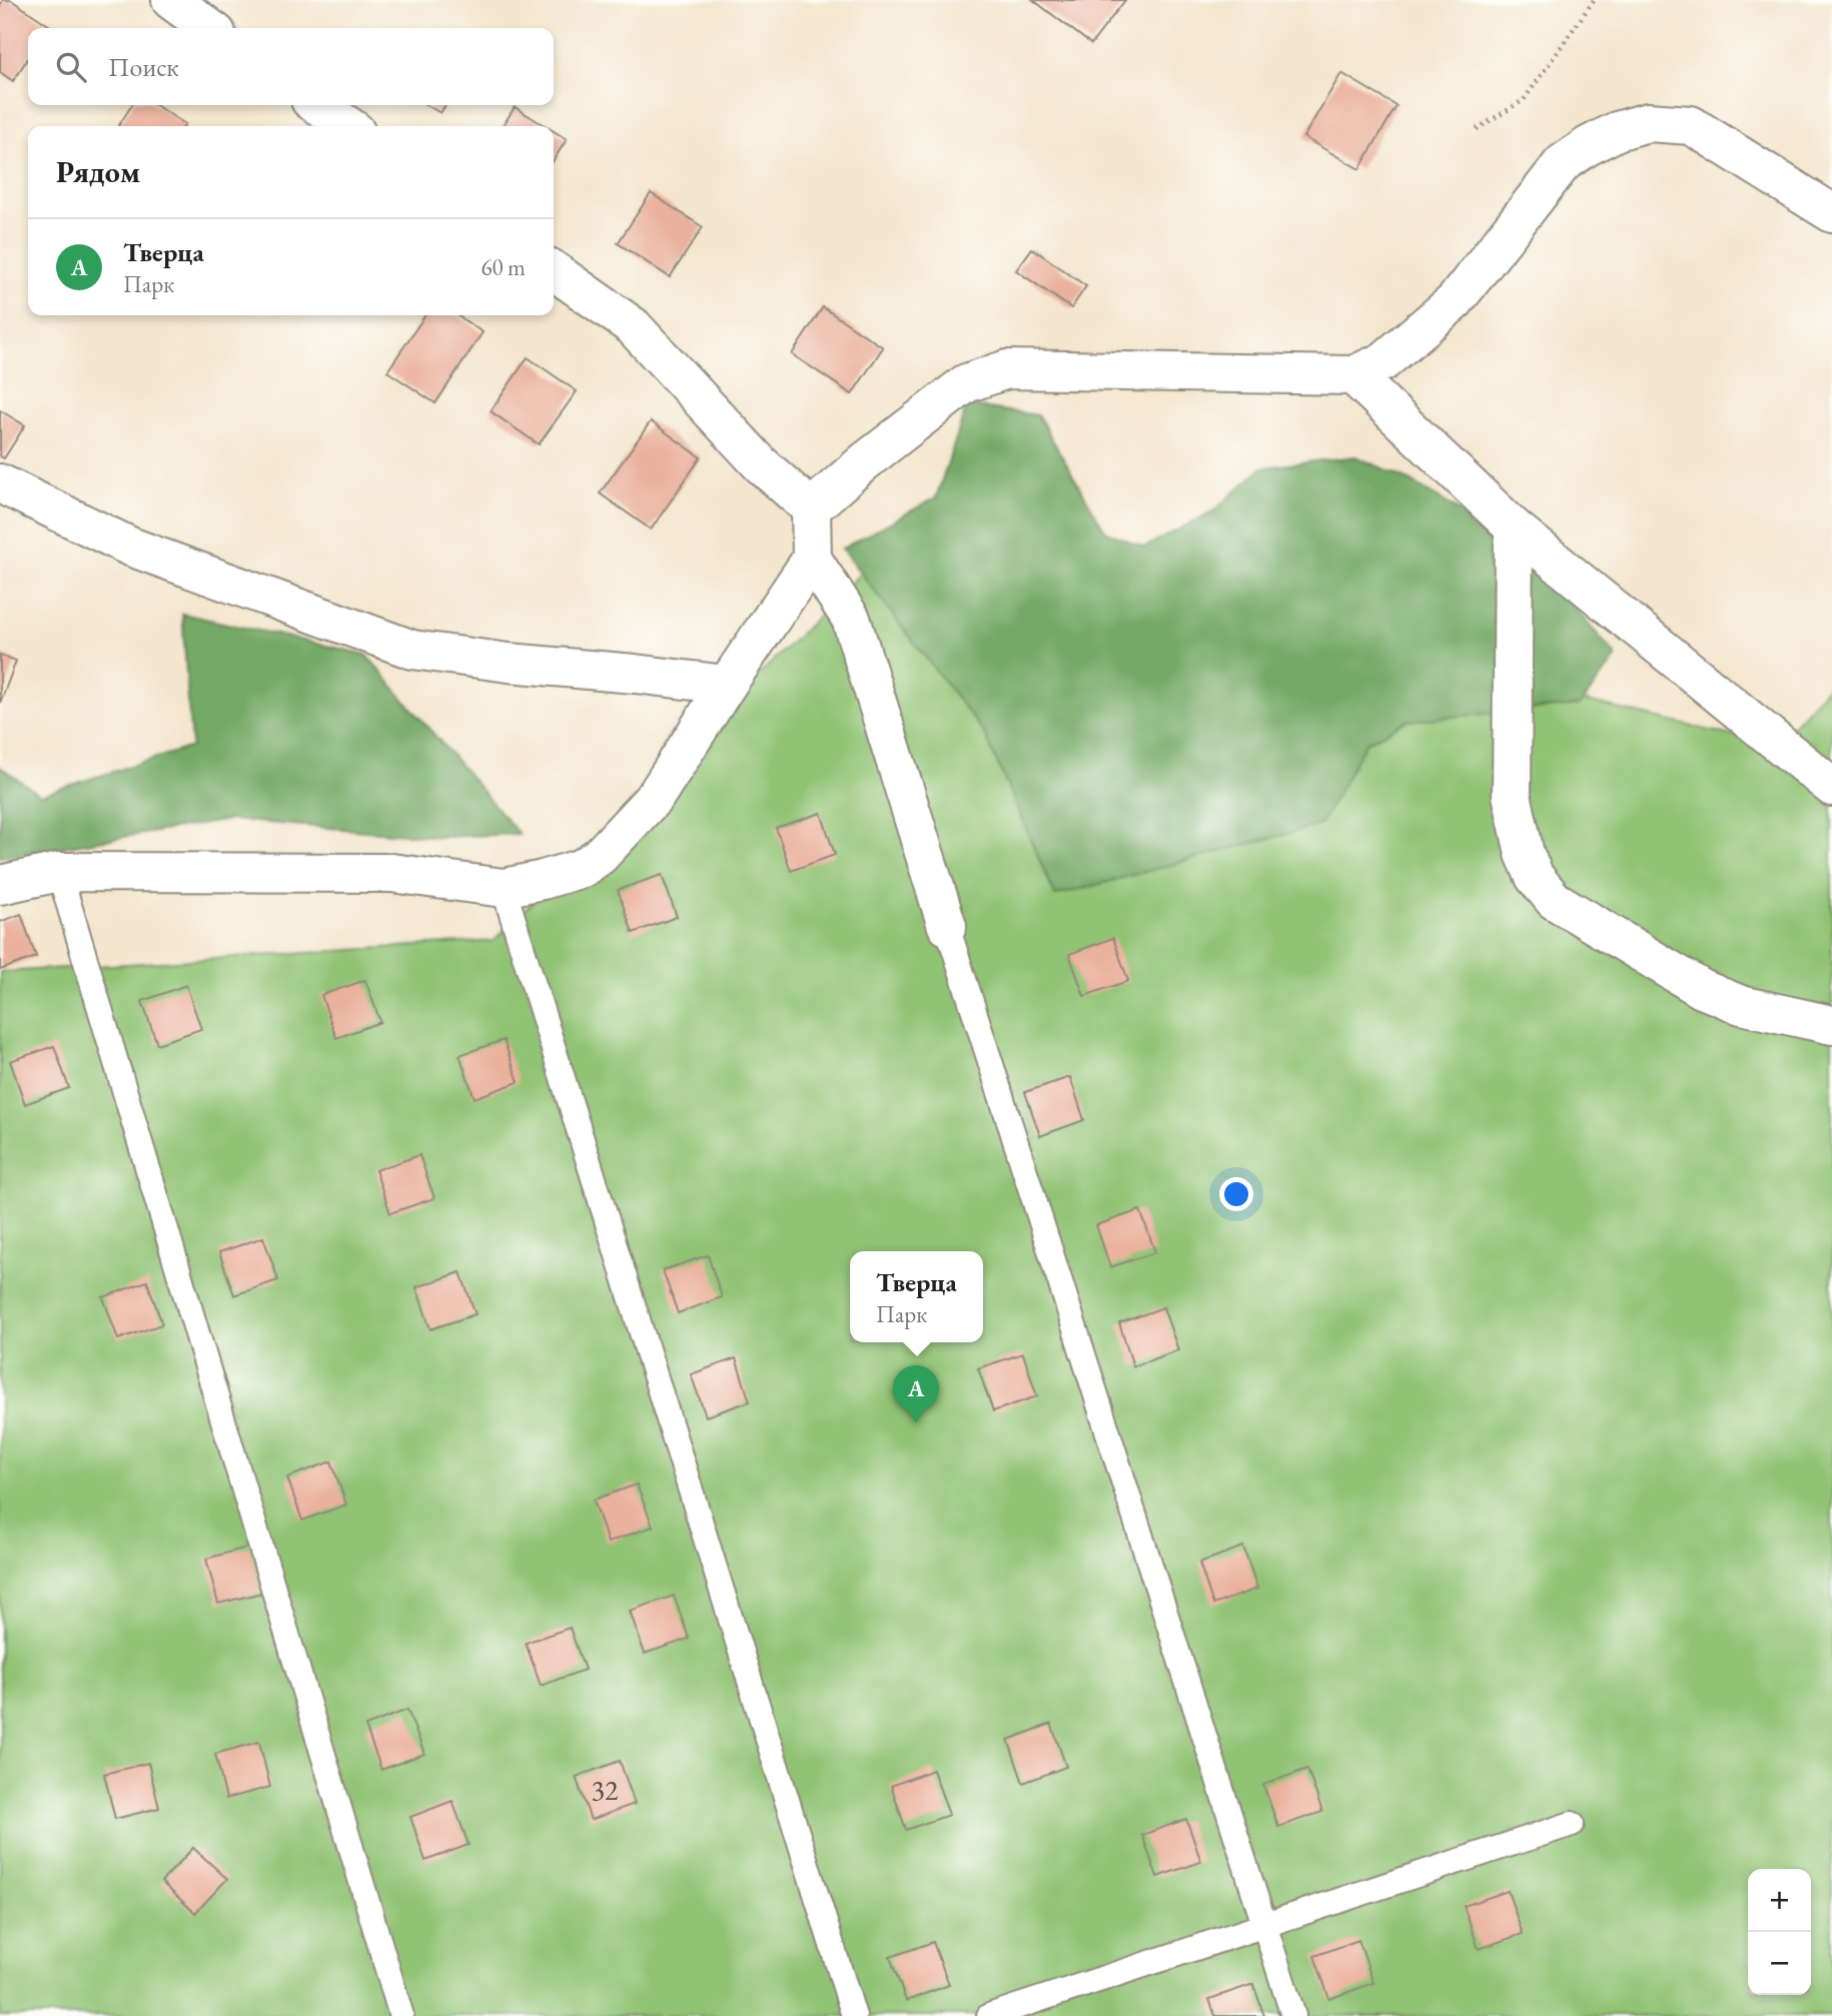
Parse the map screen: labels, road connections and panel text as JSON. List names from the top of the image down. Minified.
{"house_numbers":["32"],"page":{"search":"Поиск","heading":"Рядом","list":[{"mark":"A","name":"Тверца","note":"Парк","value":"60 m"}],"popup":["Тверца","Парк"],"pins":"A","map_buttons":["+","−"]}}
